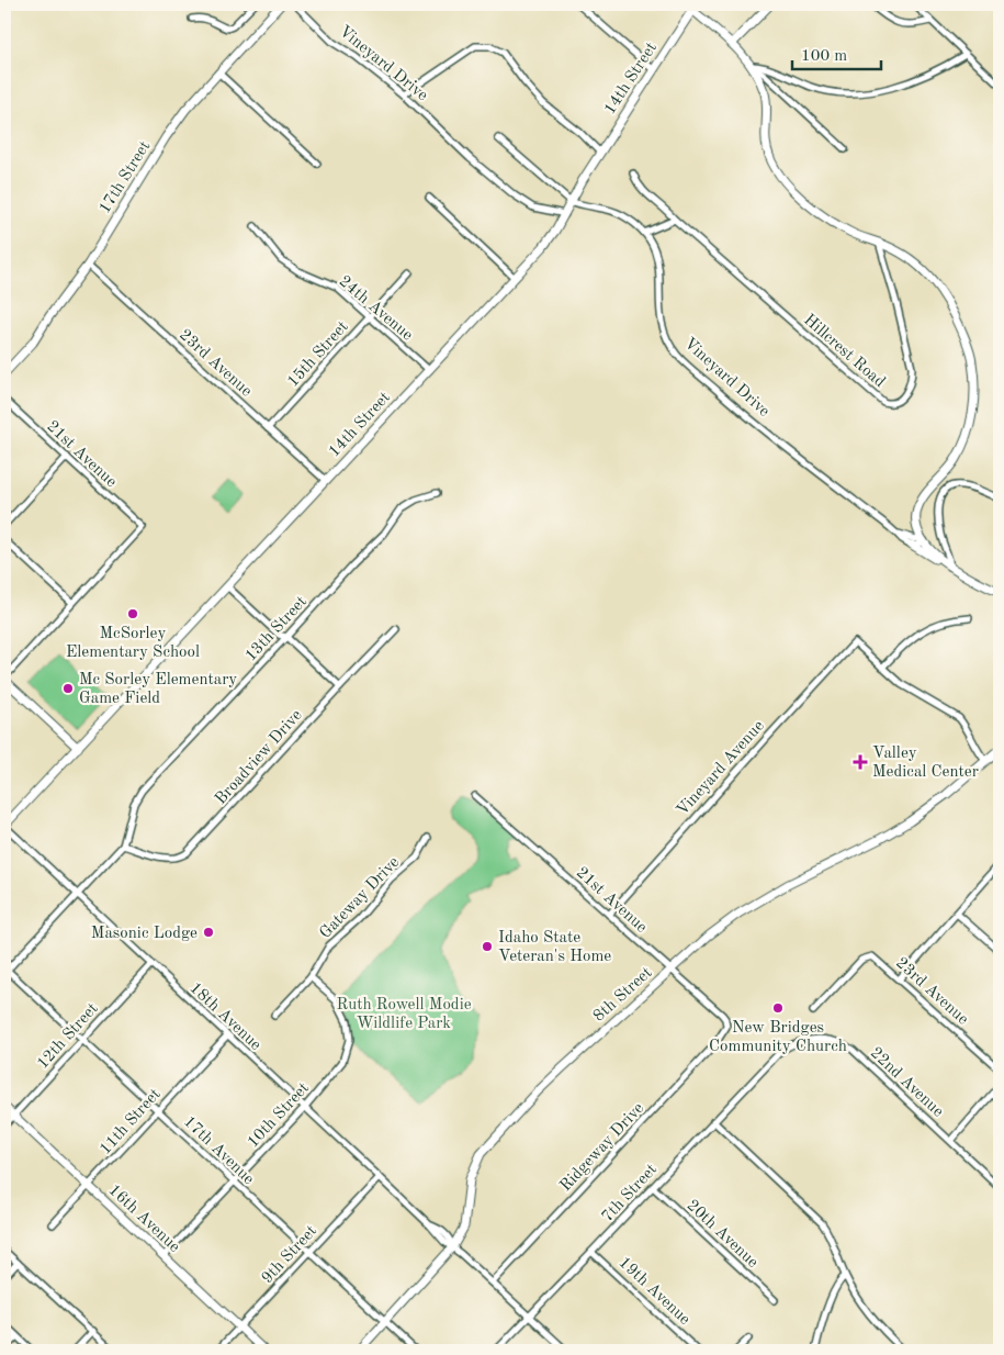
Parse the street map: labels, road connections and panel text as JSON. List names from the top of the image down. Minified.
{"streets":{"street":["Vineyard Drive","14th Street","17th Street","24th Avenue","Hillcrest Road","15th Street","23rd Avenue","21st Avenue","13th Street","Broadview Drive","Vineyard Avenue","Gateway Drive","8th Street","18th Avenue","12th Street","22nd Avenue","10th Street","11th Street","Ridgeway Drive","17th Avenue","7th Street","16th Avenue","20th Avenue","9th Street","19th Avenue"]},"crossings":[["Vineyard Drive","14th Street"],["14th Street","24th Avenue"],["14th Street","23rd Avenue"],["14th Street","18th Avenue"],["17th Street","23rd Avenue"],["24th Avenue","15th Street"],["15th Street","23rd Avenue"],["21st Avenue","Vineyard Avenue"],["21st Avenue","8th Street"],["21st Avenue","Ridgeway Drive"],["13th Street","Broadview Drive"],["Gateway Drive","10th Street"],["8th Street","18th Avenue"],["8th Street","17th Avenue"],["18th Avenue","12th Street"],["18th Avenue","10th Street"],["18th Avenue","11th Street"],["18th Avenue","Ridgeway Drive"],["18th Avenue","7th Street"],["18th Avenue","9th Street"],["12th Street","17th Avenue"],["12th Street","16th Avenue"],["22nd Avenue","7th Street"],["10th Street","17th Avenue"],["10th Street","16th Avenue"],["11th Street","17th Avenue"],["11th Street","16th Avenue"],["17th Avenue","9th Street"],["7th Street","20th Avenue"],["7th Street","19th Avenue"],["16th Avenue","9th Street"]],"parks":["Ruth Rowell Modie Wildlife Park"],"places":{"other":["McSorley Elementary School","Mc Sorley Elementary Game Field","Masonic Lodge","Idaho State Veteran's Home","New Bridges Community Church"],"health":["Valley Medical Center"]},"scale_bar":"100 m"}
